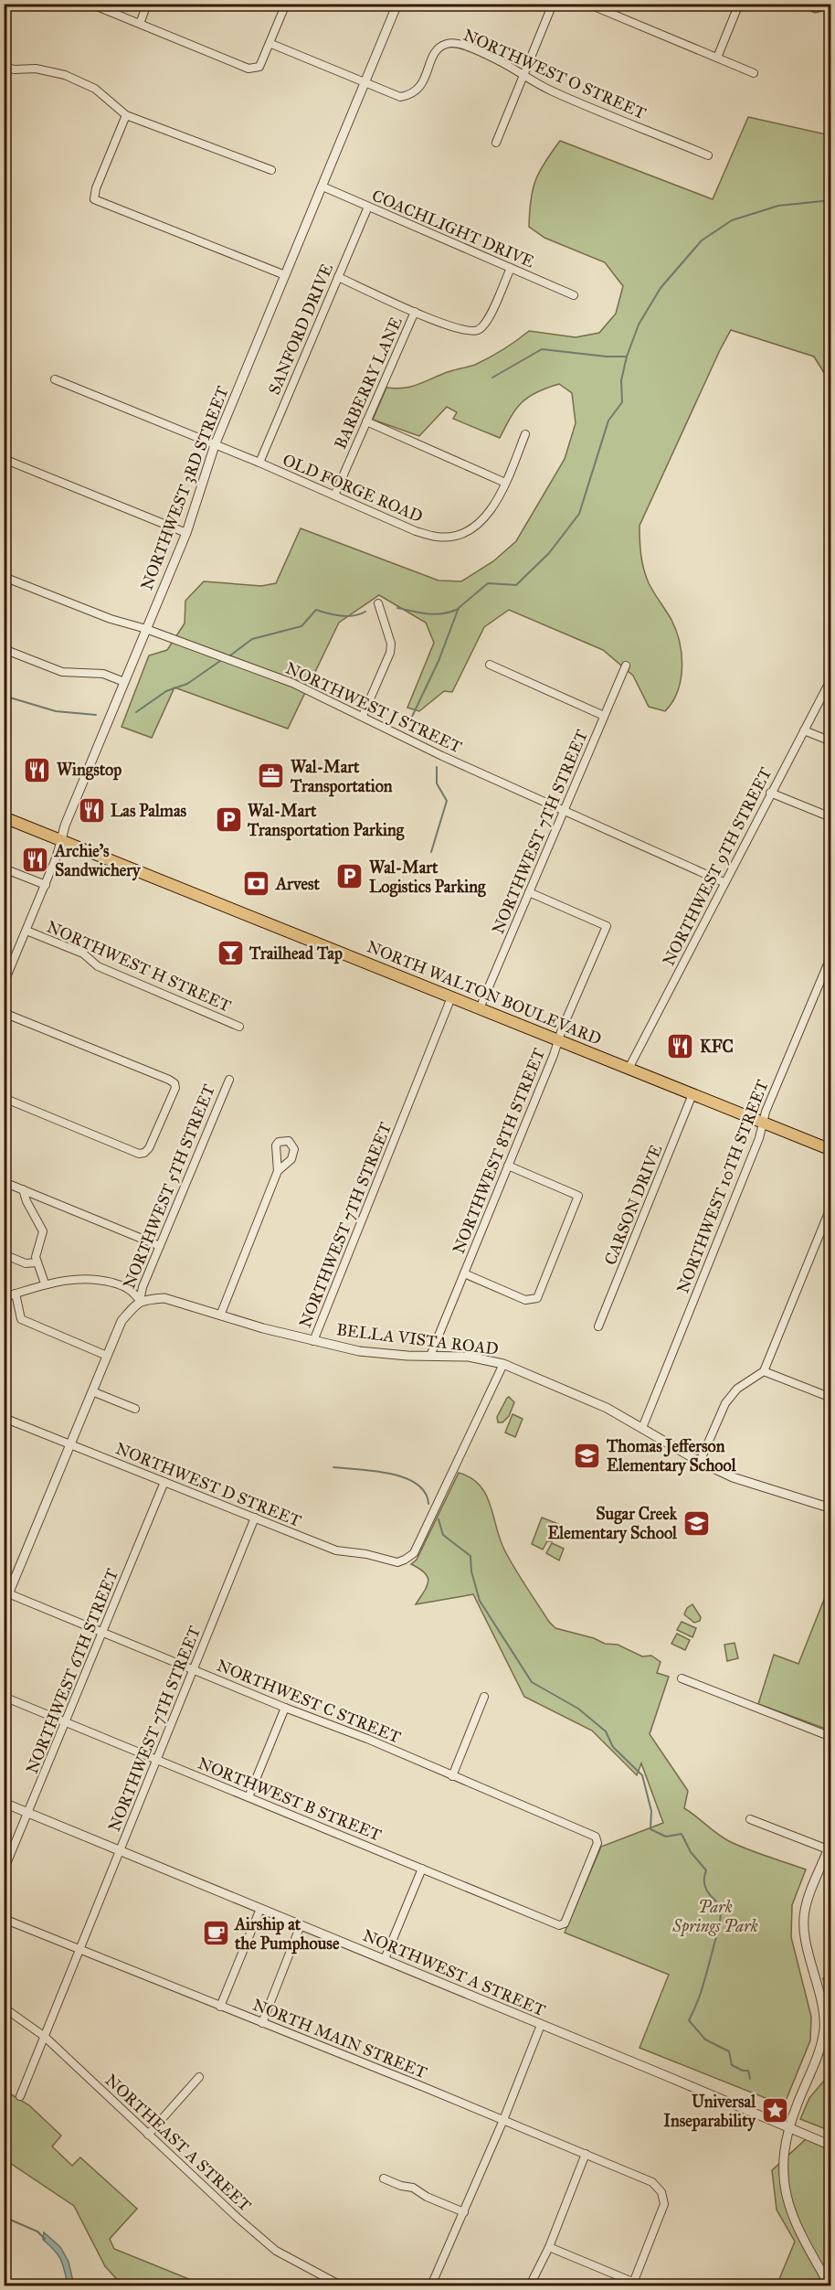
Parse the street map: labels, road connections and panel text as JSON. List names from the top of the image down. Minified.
{"streets":{"main road":["NORTH WALTON BOULEVARD"],"street":["NORTHWEST O STREET","COACHLIGHT DRIVE","SANFORD DRIVE","BARBERRY LANE","NORTHWEST 3RD STREET","OLD FORGE ROAD","NORTHWEST J STREET","NORTHWEST 7TH STREET","NORTHWEST 9TH STREET","NORTHWEST H STREET","NORTHWEST 8TH STREET","NORTHWEST 5TH STREET","NORTHWEST 10TH STREET","CARSON DRIVE","BELLA VISTA ROAD","NORTHWEST D STREET","NORTHWEST 6TH STREET","NORTHWEST C STREET","NORTHWEST B STREET","NORTHWEST A STREET","NORTH MAIN STREET","NORTHEAST A STREET"]},"crossings":[["NORTHWEST O STREET","NORTHWEST 3RD STREET"],["COACHLIGHT DRIVE","SANFORD DRIVE"],["COACHLIGHT DRIVE","NORTHWEST 3RD STREET"],["SANFORD DRIVE","OLD FORGE ROAD"],["BARBERRY LANE","OLD FORGE ROAD"],["NORTHWEST 3RD STREET","OLD FORGE ROAD"],["NORTHWEST 3RD STREET","NORTHWEST J STREET"],["NORTHWEST 3RD STREET","NORTHWEST H STREET"],["NORTHWEST 3RD STREET","NORTH WALTON BOULEVARD"],["NORTHWEST J STREET","NORTHWEST 7TH STREET"],["NORTHWEST J STREET","NORTHWEST 9TH STREET"],["NORTHWEST 7TH STREET","NORTH WALTON BOULEVARD"],["NORTHWEST 7TH STREET","NORTHWEST 8TH STREET"],["NORTHWEST 7TH STREET","BELLA VISTA ROAD"],["NORTHWEST 7TH STREET","NORTHWEST D STREET"],["NORTHWEST 7TH STREET","NORTHWEST C STREET"],["NORTHWEST 7TH STREET","NORTHWEST B STREET"],["NORTHWEST 7TH STREET","NORTHWEST A STREET"],["NORTHWEST 7TH STREET","NORTH MAIN STREET"],["NORTHWEST 7TH STREET","NORTHEAST A STREET"],["NORTHWEST 9TH STREET","NORTH WALTON BOULEVARD"],["NORTH WALTON BOULEVARD","NORTHWEST 8TH STREET"],["NORTH WALTON BOULEVARD","NORTHWEST 10TH STREET"],["NORTH WALTON BOULEVARD","CARSON DRIVE"],["NORTHWEST 8TH STREET","BELLA VISTA ROAD"],["NORTHWEST 5TH STREET","BELLA VISTA ROAD"],["NORTHWEST 5TH STREET","NORTHWEST D STREET"],["NORTHWEST 5TH STREET","NORTHWEST C STREET"],["NORTHWEST 10TH STREET","BELLA VISTA ROAD"],["BELLA VISTA ROAD","NORTHWEST D STREET"],["NORTHWEST D STREET","NORTHWEST 6TH STREET"],["NORTHWEST 6TH STREET","NORTHWEST C STREET"],["NORTHWEST 6TH STREET","NORTHWEST B STREET"],["NORTHWEST 6TH STREET","NORTHWEST A STREET"],["NORTHWEST C STREET","NORTHWEST B STREET"]],"parks":["Park Springs Park"],"places":{"restaurant":["Wingstop","Las Palmas","Archie’s Sandwichery","KFC"],"office":["Wal-Mart Transportation"],"parking":["Wal-Mart Transportation Parking","Wal-Mart Logistics Parking"],"bank":["Arvest"],"bar":["Trailhead Tap"],"school or university":["Thomas Jefferson Elementary School","Sugar Creek Elementary School"],"cafe":["Airship at the Pumphouse"],"place":["Universal Inseparability"]}}
